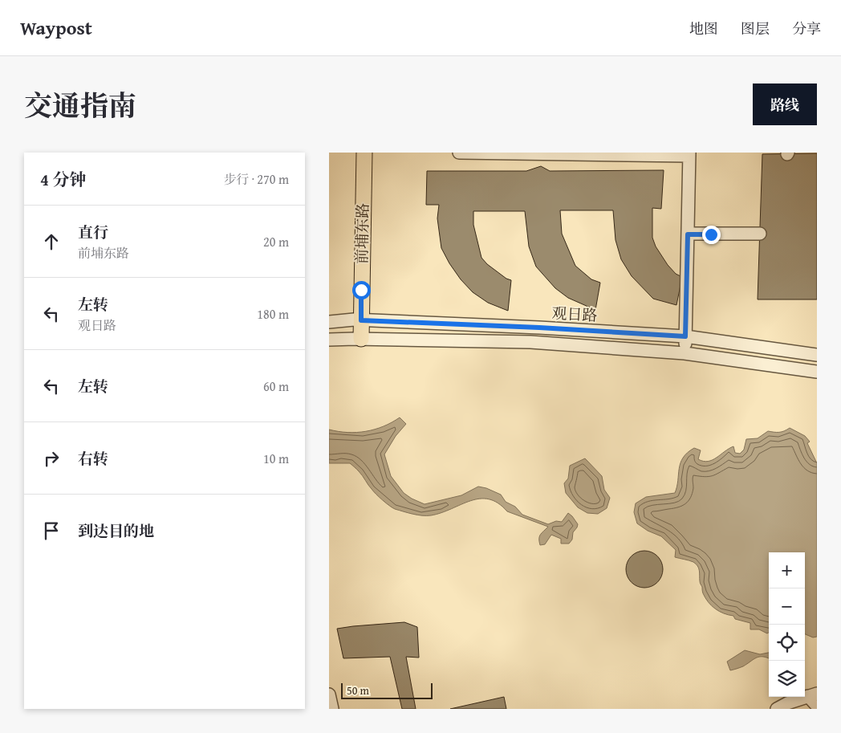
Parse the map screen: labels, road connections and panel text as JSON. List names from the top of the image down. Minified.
{"streets":{"main road":["前埔东路"],"street":["观日路"]},"crossings":[["前埔东路","观日路"]],"scale_bar":"50 m","page":{"header":"Waypost","nav":["地图","图层","分享"],"title":"交通指南","buttons":"路线","heading":["4 分钟","步行 · 270 m"],"list":[["直行","前埔东路","20 m"],["左转","观日路","180 m"],["左转","60 m"],["右转","10 m"],"到达目的地"],"map_buttons":["+","−"],"scale":"50 m"}}
